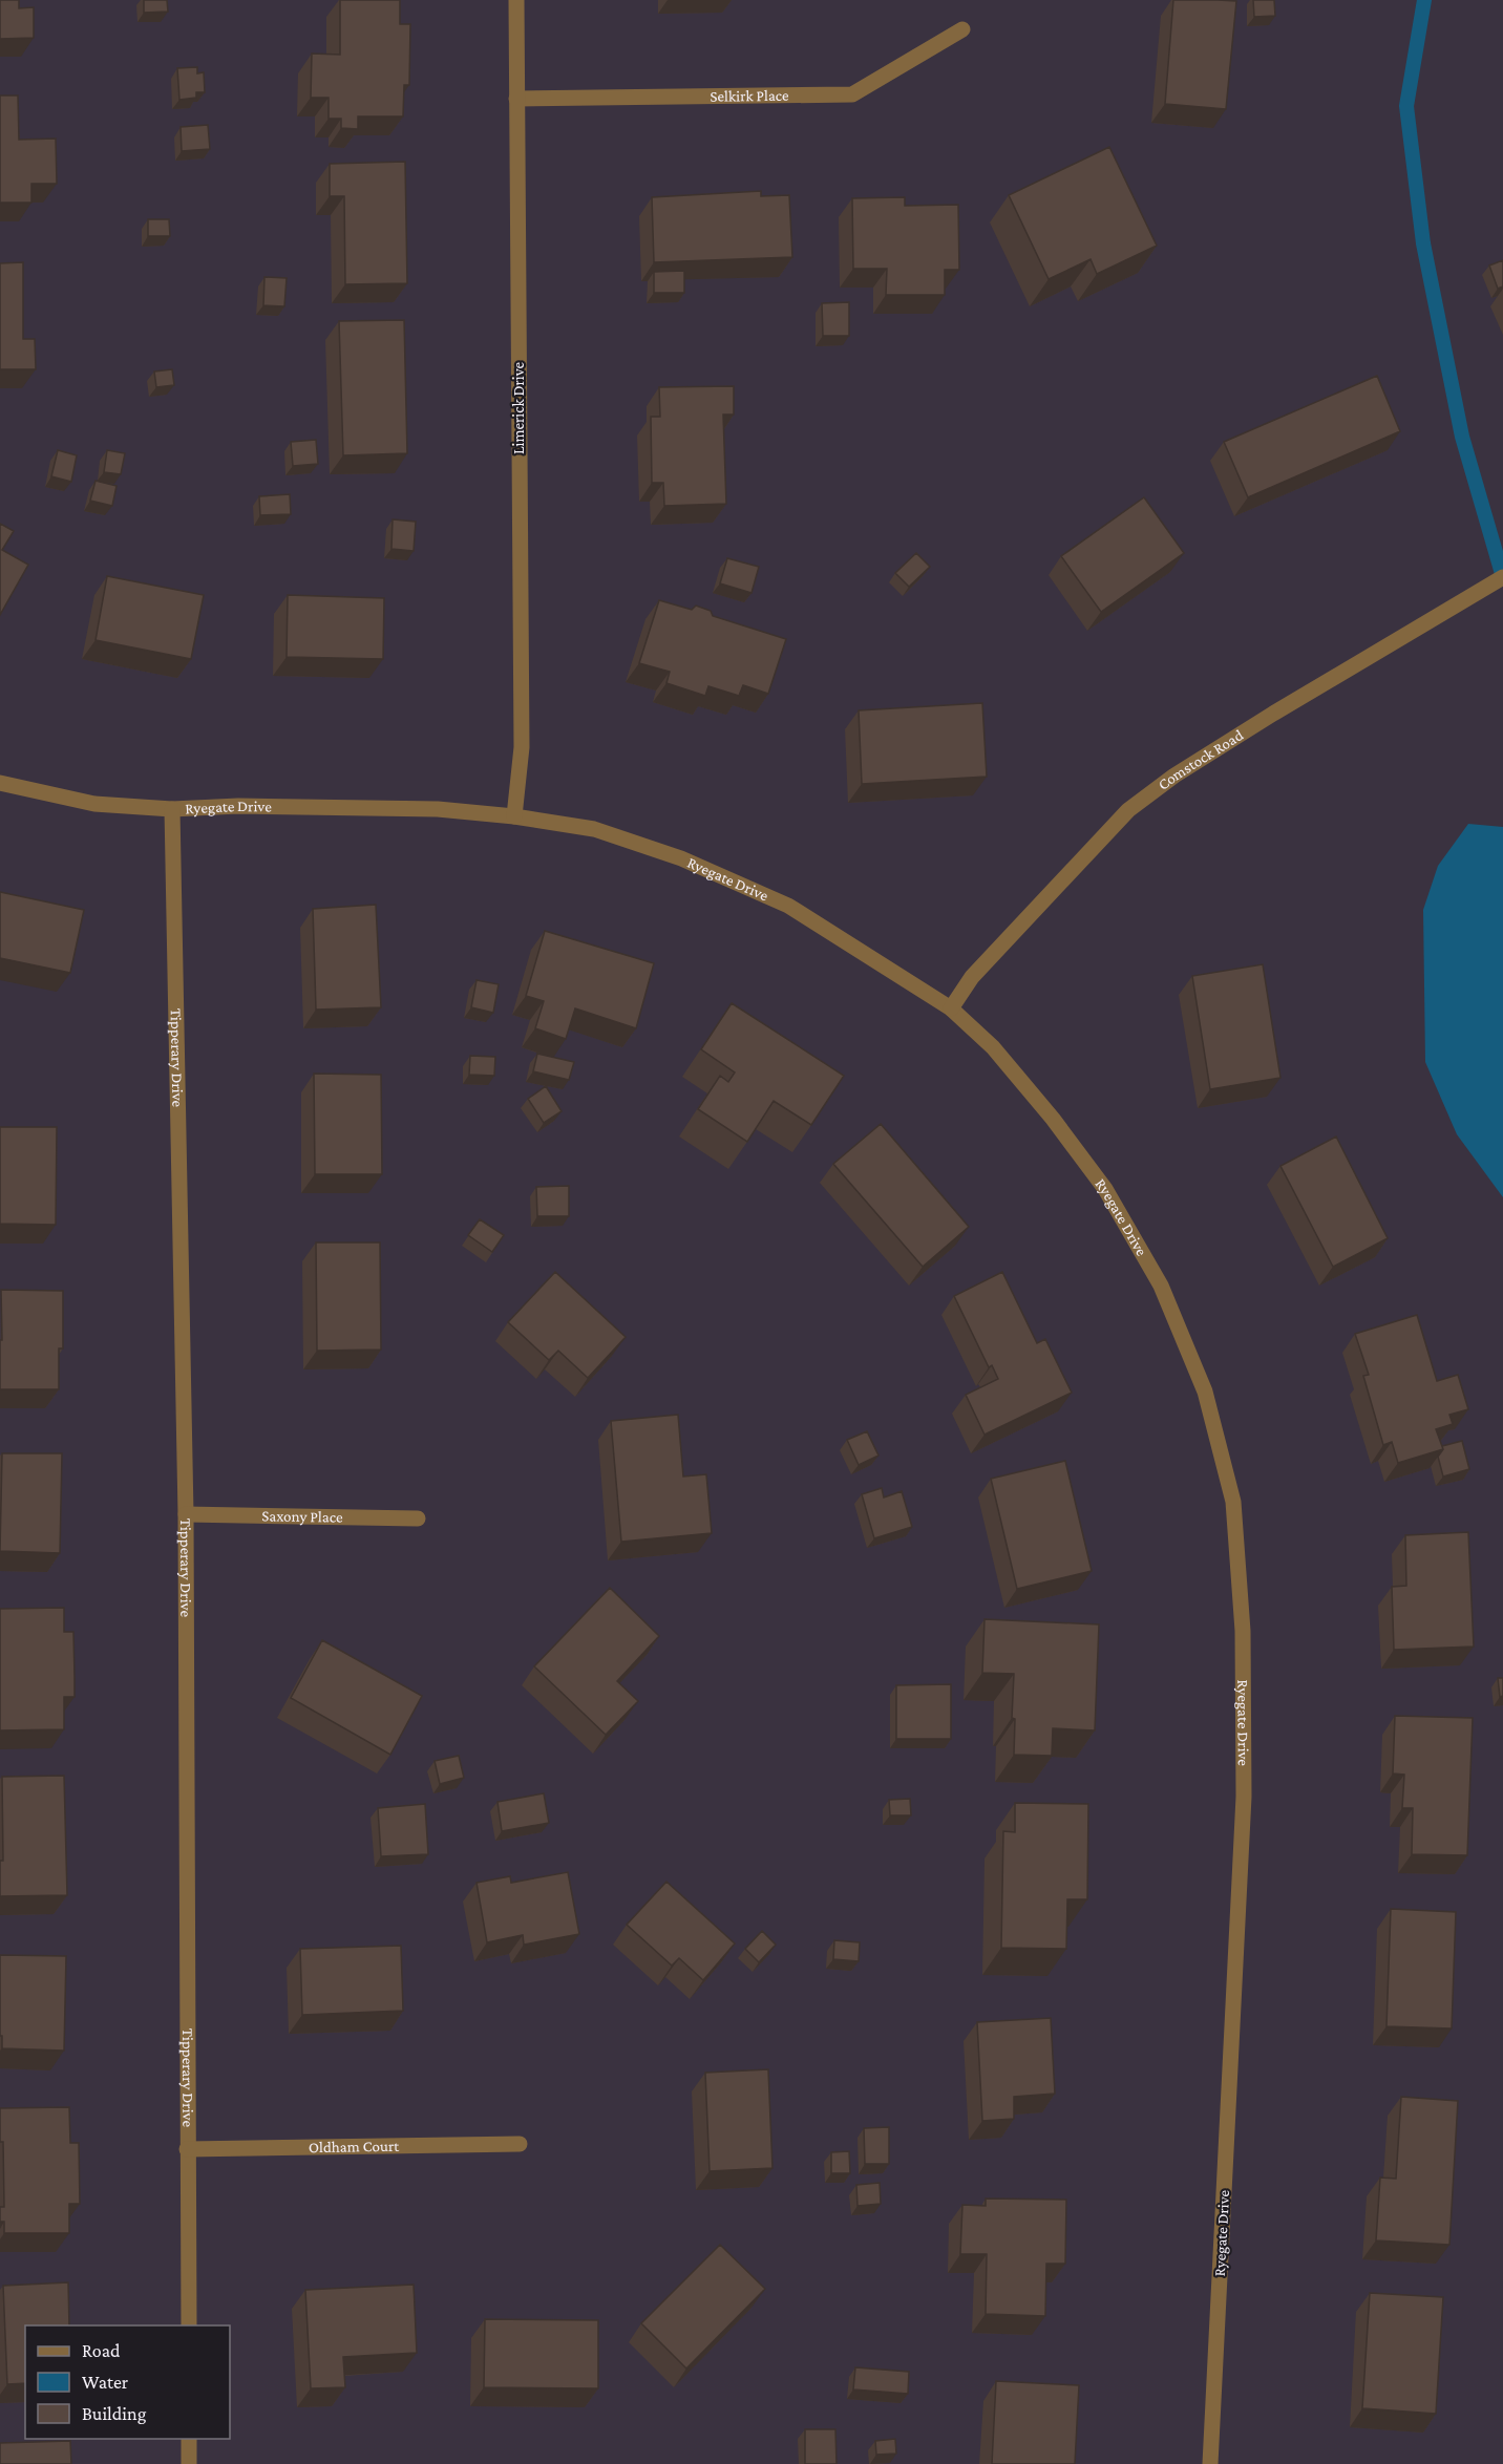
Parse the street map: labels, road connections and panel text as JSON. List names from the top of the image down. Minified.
{"streets":{"street":["Selkirk Place","Limerick Drive","Comstock Road","Ryegate Drive","Tipperary Drive","Saxony Place","Oldham Court"]},"crossings":[["Selkirk Place","Limerick Drive"],["Limerick Drive","Ryegate Drive"],["Comstock Road","Ryegate Drive"],["Ryegate Drive","Tipperary Drive"],["Tipperary Drive","Saxony Place"],["Tipperary Drive","Oldham Court"]],"legend":["Road","Water","Building"]}
